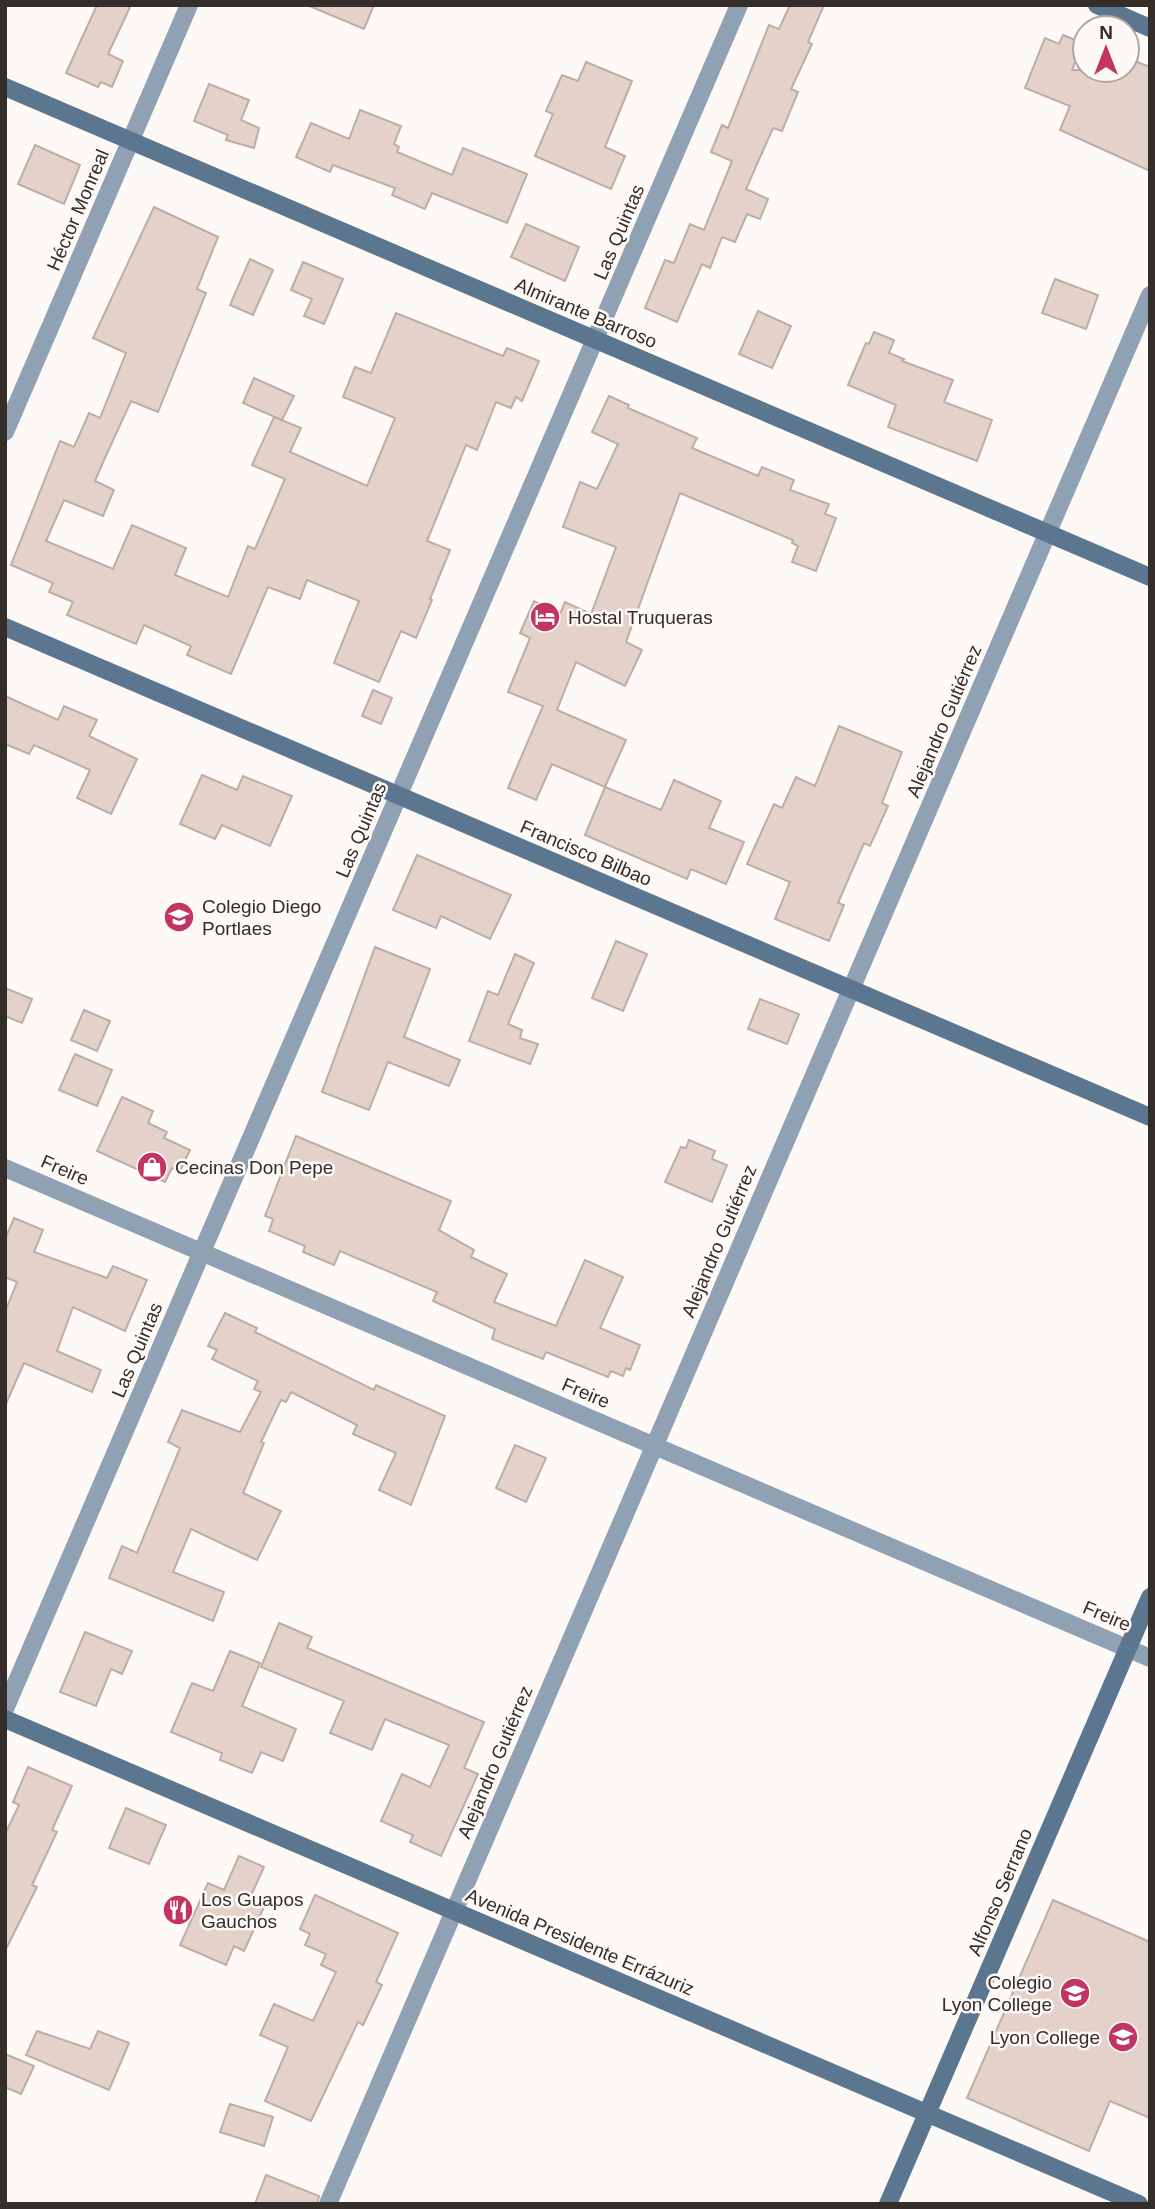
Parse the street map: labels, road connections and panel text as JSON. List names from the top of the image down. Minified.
{"streets":{"street":["Héctor Monreal","Las Quintas","Almirante Barroso","Alejandro Gutiérrez","Francisco Bilbao","Freire","Alfonso Serrano","Avenida Presidente Errázuriz"]},"crossings":[["Héctor Monreal","Almirante Barroso"],["Las Quintas","Almirante Barroso"],["Las Quintas","Francisco Bilbao"],["Las Quintas","Freire"],["Almirante Barroso","Alejandro Gutiérrez"],["Alejandro Gutiérrez","Francisco Bilbao"],["Alejandro Gutiérrez","Freire"],["Alejandro Gutiérrez","Avenida Presidente Errázuriz"],["Freire","Alfonso Serrano"],["Alfonso Serrano","Avenida Presidente Errázuriz"]],"places":{"hotel":["Hostal Truqueras"],"school or university":["Colegio Diego Portlaes","Colegio Lyon College","Lyon College"],"shop":["Cecinas Don Pepe"],"restaurant":["Los Guapos Gauchos"]},"north":"top"}
